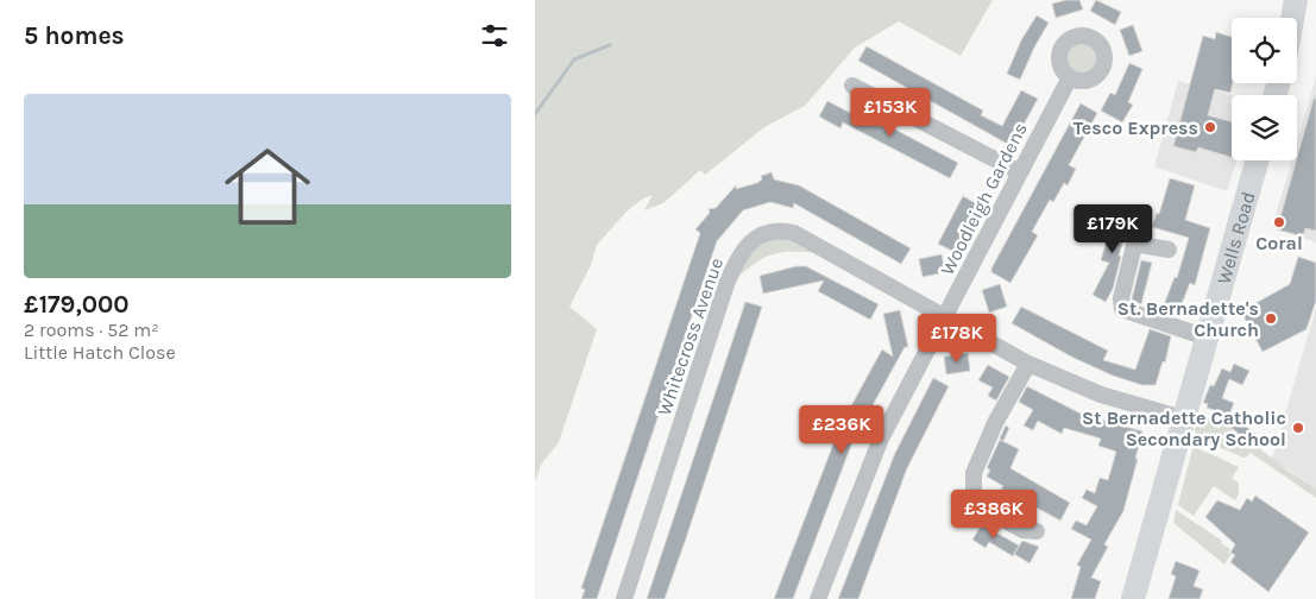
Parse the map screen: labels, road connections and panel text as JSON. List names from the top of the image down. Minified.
{"streets":{"highway":["Wells Road"],"street":["Woodleigh Gardens","Whitecross Avenue"]},"crossings":[["Woodleigh Gardens","Whitecross Avenue"],["Wells Road","Whitecross Avenue"]],"places":["Tesco Express","Coral","St. Bernadette's Church","St Bernadette Catholic Secondary School"],"page":{"heading":"5 homes","list":[{"name":"£179,000","note":"2 rooms · 52 m² · Little Hatch Close"}],"price":["£153K","£179K","£178K","£236K","£386K"]}}
